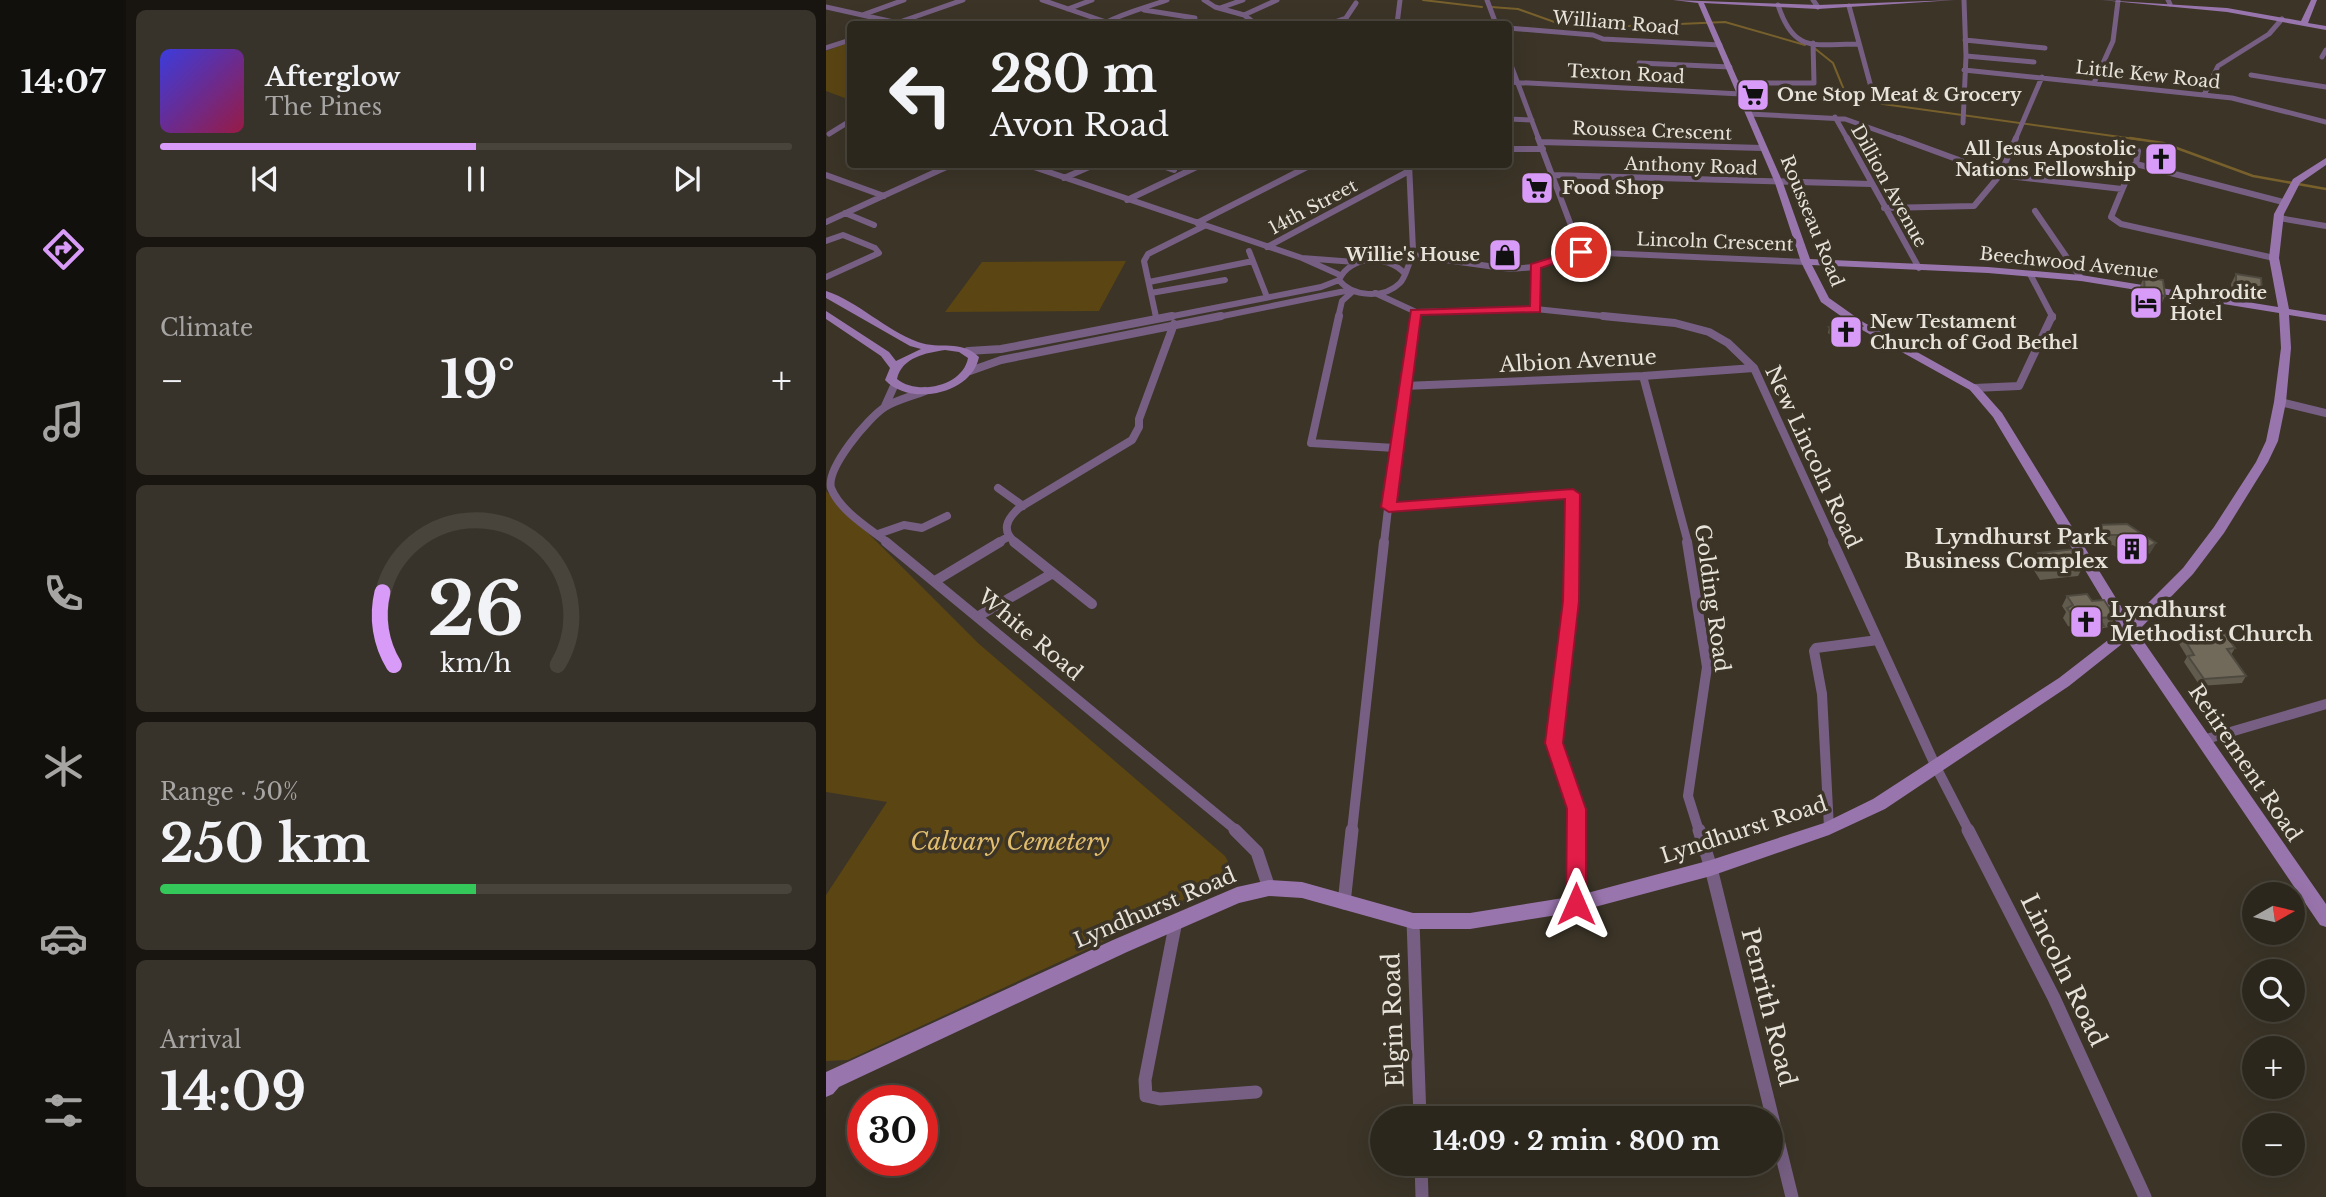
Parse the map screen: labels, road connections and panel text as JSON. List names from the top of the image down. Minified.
{"streets":{"street":["William Road","Texton Road","Little Kew Road","Roussea Crescent","Anthony Road","Dillion Avenue","14th Street","Rousseau Road","Lincoln Crescent","Beechwood Avenue","Albion Avenue","New Lincoln Road","Golding Road","White Road","Retirement Road","Lyndhurst Road","Lincoln Road","Penrith Road","Elgin Road"]},"crossings":[["William Road","Rousseau Road"],["Texton Road","Rousseau Road"],["Roussea Crescent","Rousseau Road"],["Anthony Road","Dillion Avenue"],["Anthony Road","Rousseau Road"],["Dillion Avenue","Beechwood Avenue"],["Rousseau Road","Lincoln Crescent"],["Rousseau Road","Beechwood Avenue"],["Rousseau Road","Retirement Road"],["Rousseau Road","Lyndhurst Road"],["Lincoln Crescent","Beechwood Avenue"],["Beechwood Avenue","Lyndhurst Road"],["Albion Avenue","New Lincoln Road"],["Albion Avenue","Golding Road"],["New Lincoln Road","Lyndhurst Road"],["New Lincoln Road","Lincoln Road"],["Golding Road","Lyndhurst Road"],["Golding Road","Penrith Road"],["White Road","Lyndhurst Road"],["Retirement Road","Lyndhurst Road"],["Lyndhurst Road","Lincoln Road"],["Lyndhurst Road","Penrith Road"],["Lyndhurst Road","Elgin Road"]],"parks":["Calvary Cemetery"],"places":{"supermarket":["One Stop Meat & Grocery","Food Shop"],"church":["All Jesus Apostolic Nations Fellowship","New Testament Church of God Bethel","Lyndhurst Methodist Church"],"shop":["Willie's House"],"hotel":["Aphrodite Hotel"],"building":["Lyndhurst Park Business Complex"]},"north":"right","page":{"tabs":"14:07","turn":["280 m","Avon Road"],"song":["Afterglow","The Pines"],"tile":["Climate",["Range · 50%","250 km"],["Arrival","14:09"]],"heat":["−","19°","+"],"map_buttons":["+","−"],"limit":"30","trip":"14:09 · 2 min · 800 m","gauge":["26","km/h"]}}
